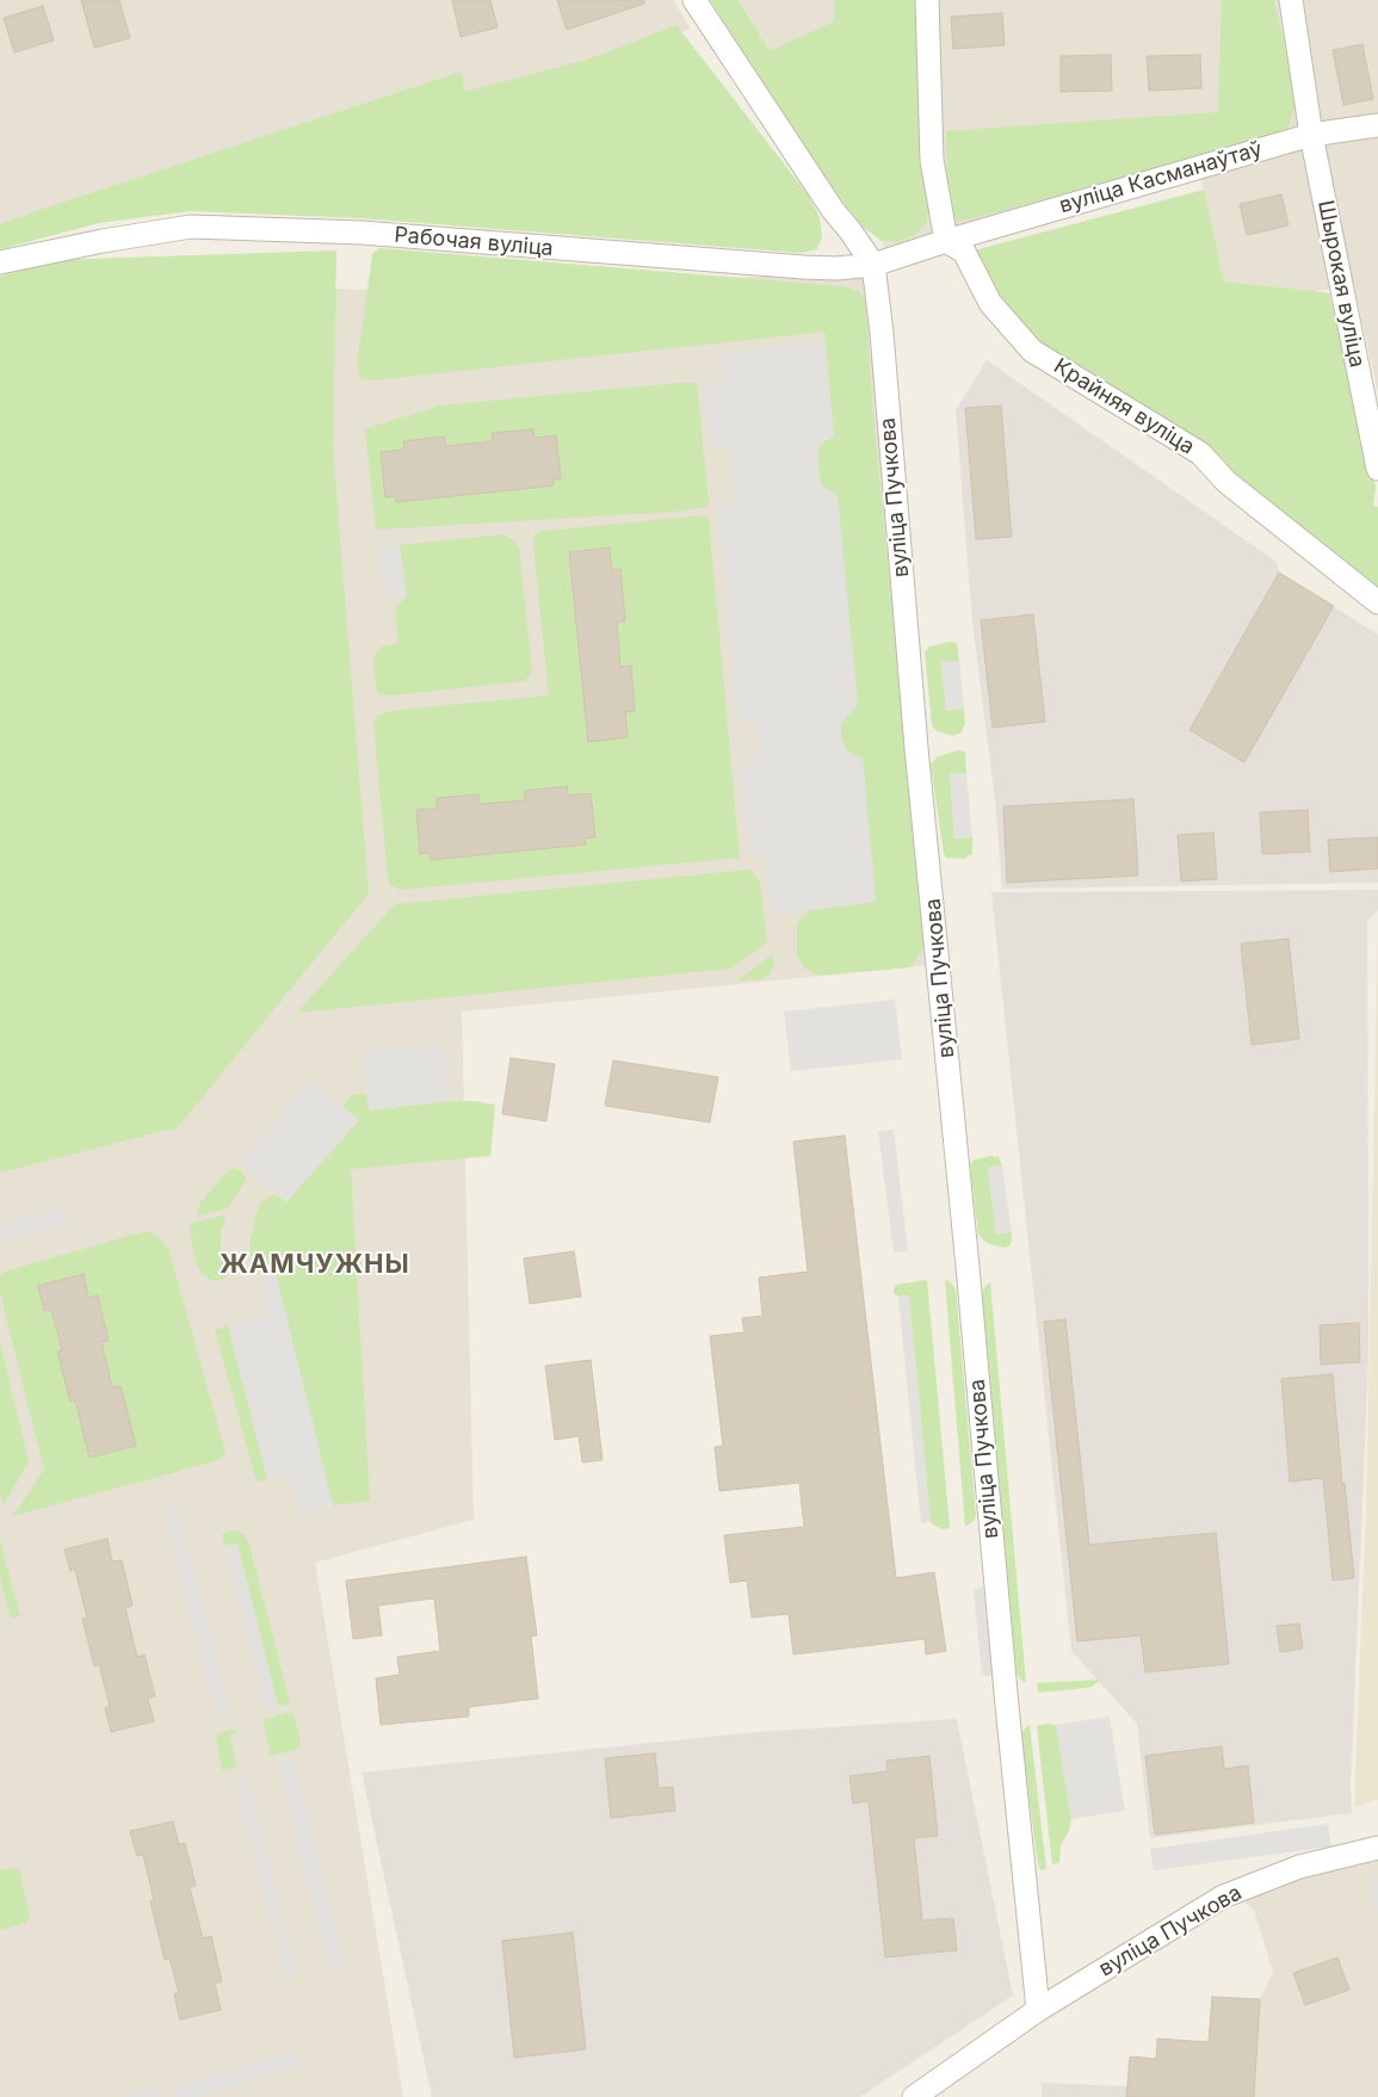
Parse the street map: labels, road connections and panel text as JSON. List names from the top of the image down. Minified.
{"streets":{"street":["вуліца Касманаўтаў","Рабочая вуліца","Шырокая вуліца","Крайняя вуліца","вуліца Пучкова"]},"crossings":[["вуліца Касманаўтаў","Рабочая вуліца"],["вуліца Касманаўтаў","Шырокая вуліца"],["вуліца Касманаўтаў","Крайняя вуліца"],["Рабочая вуліца","Крайняя вуліца"],["Рабочая вуліца","вуліца Пучкова"]],"districts":["ЖАМЧУЖНЫ"]}
